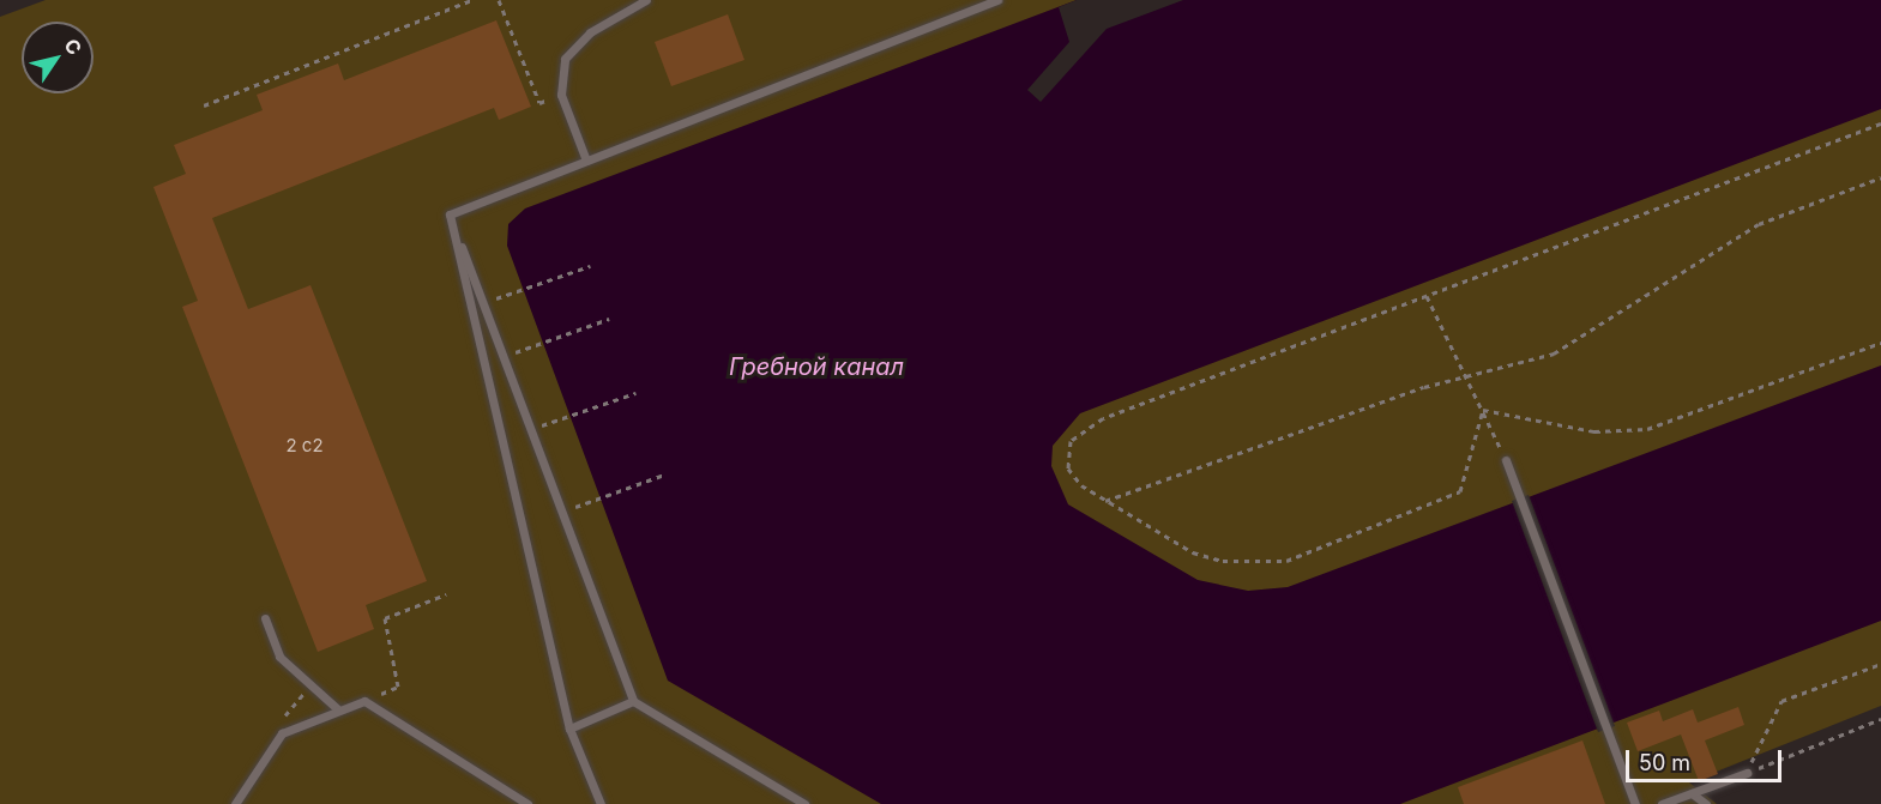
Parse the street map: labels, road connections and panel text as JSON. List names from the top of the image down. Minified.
{"water":["Гребной канал"],"house_numbers":["2 с2"],"scale_bar":"50 m","north":"top right"}
